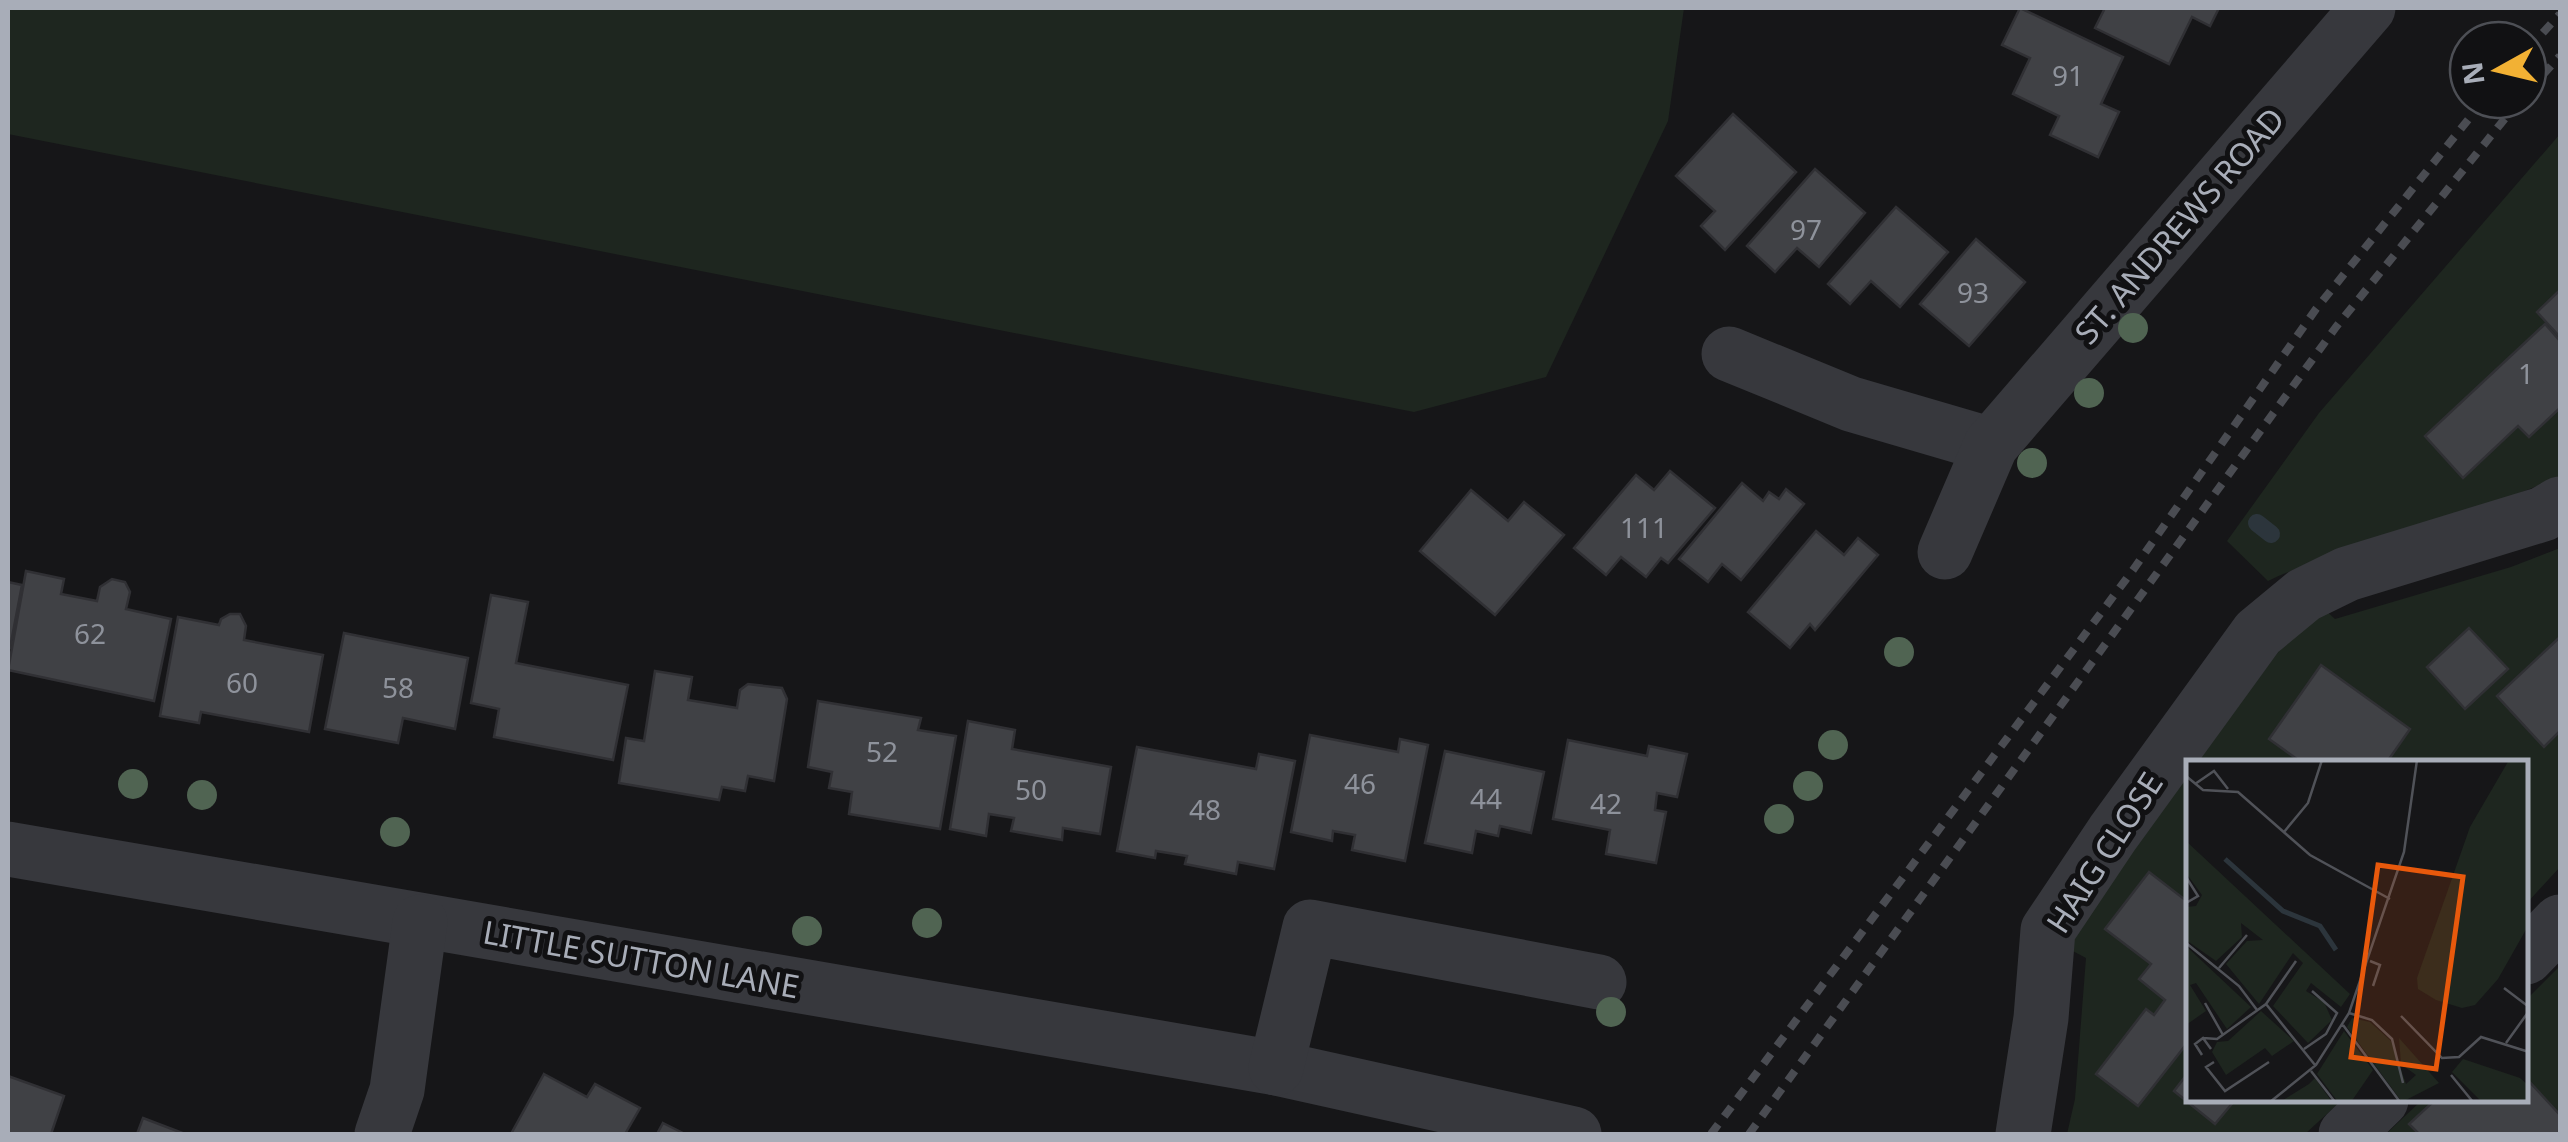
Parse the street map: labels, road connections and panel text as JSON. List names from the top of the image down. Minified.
{"streets":{"street":["ST. ANDREWS ROAD","HAIG CLOSE","LITTLE SUTTON LANE"]},"house_numbers":["91","97","93","1","111","62","60","58","52","46","50","44","42","48"],"north":"left"}
